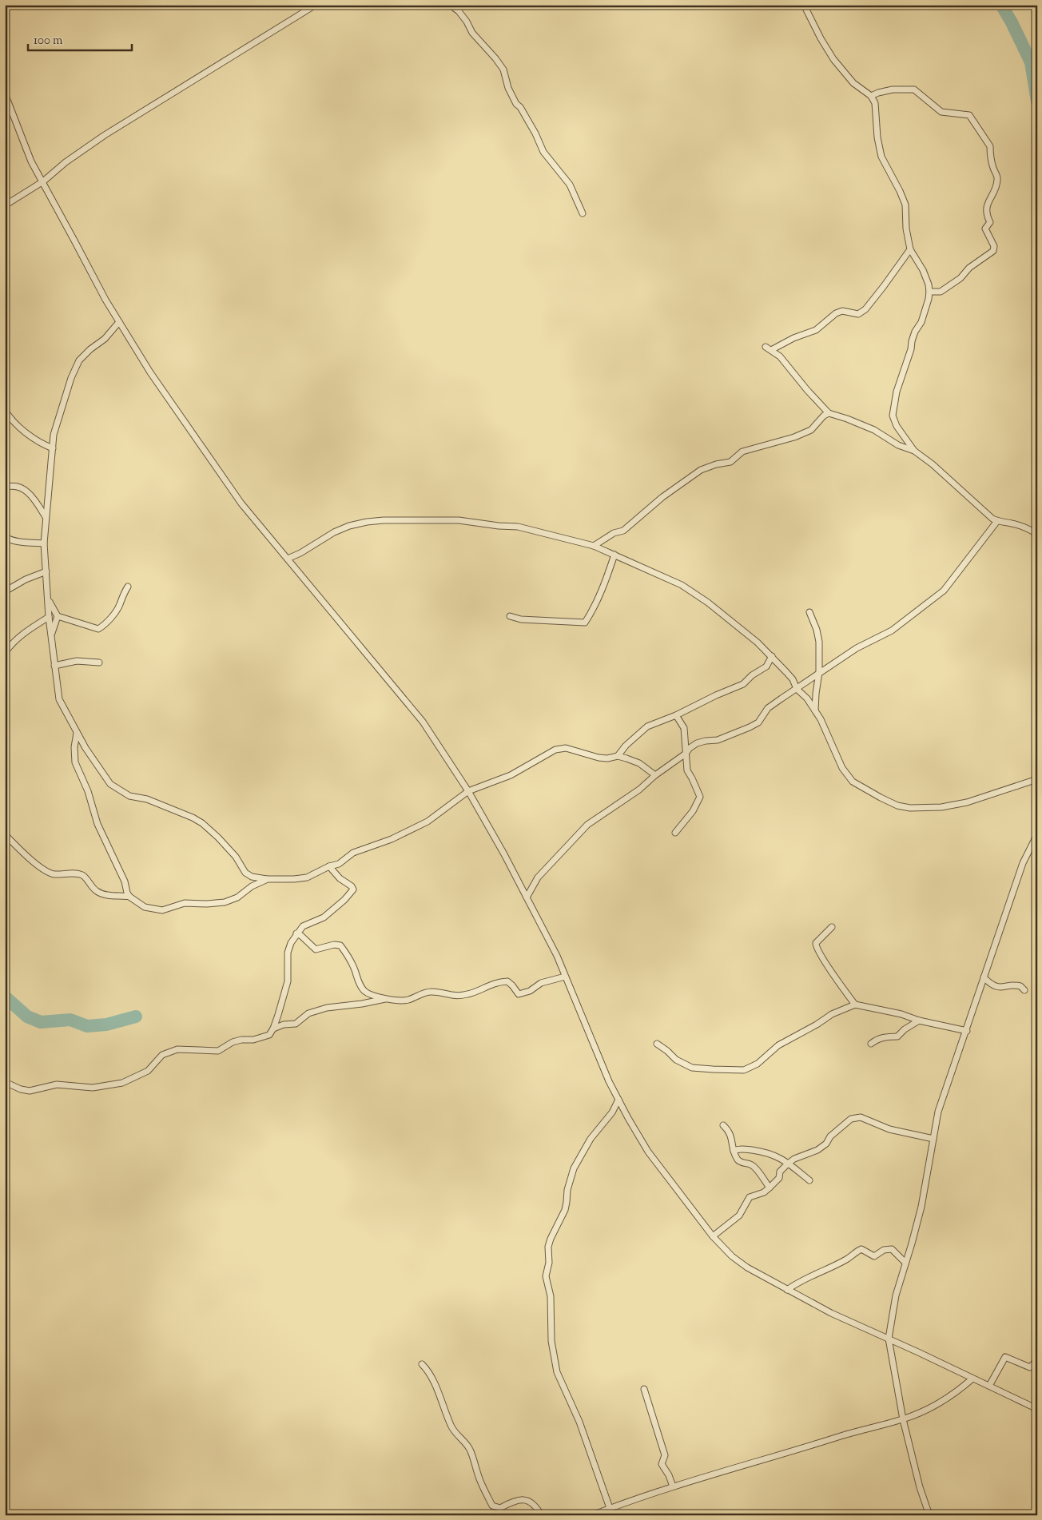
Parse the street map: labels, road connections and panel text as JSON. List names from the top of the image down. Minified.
{"scale_bar":"100 m"}
